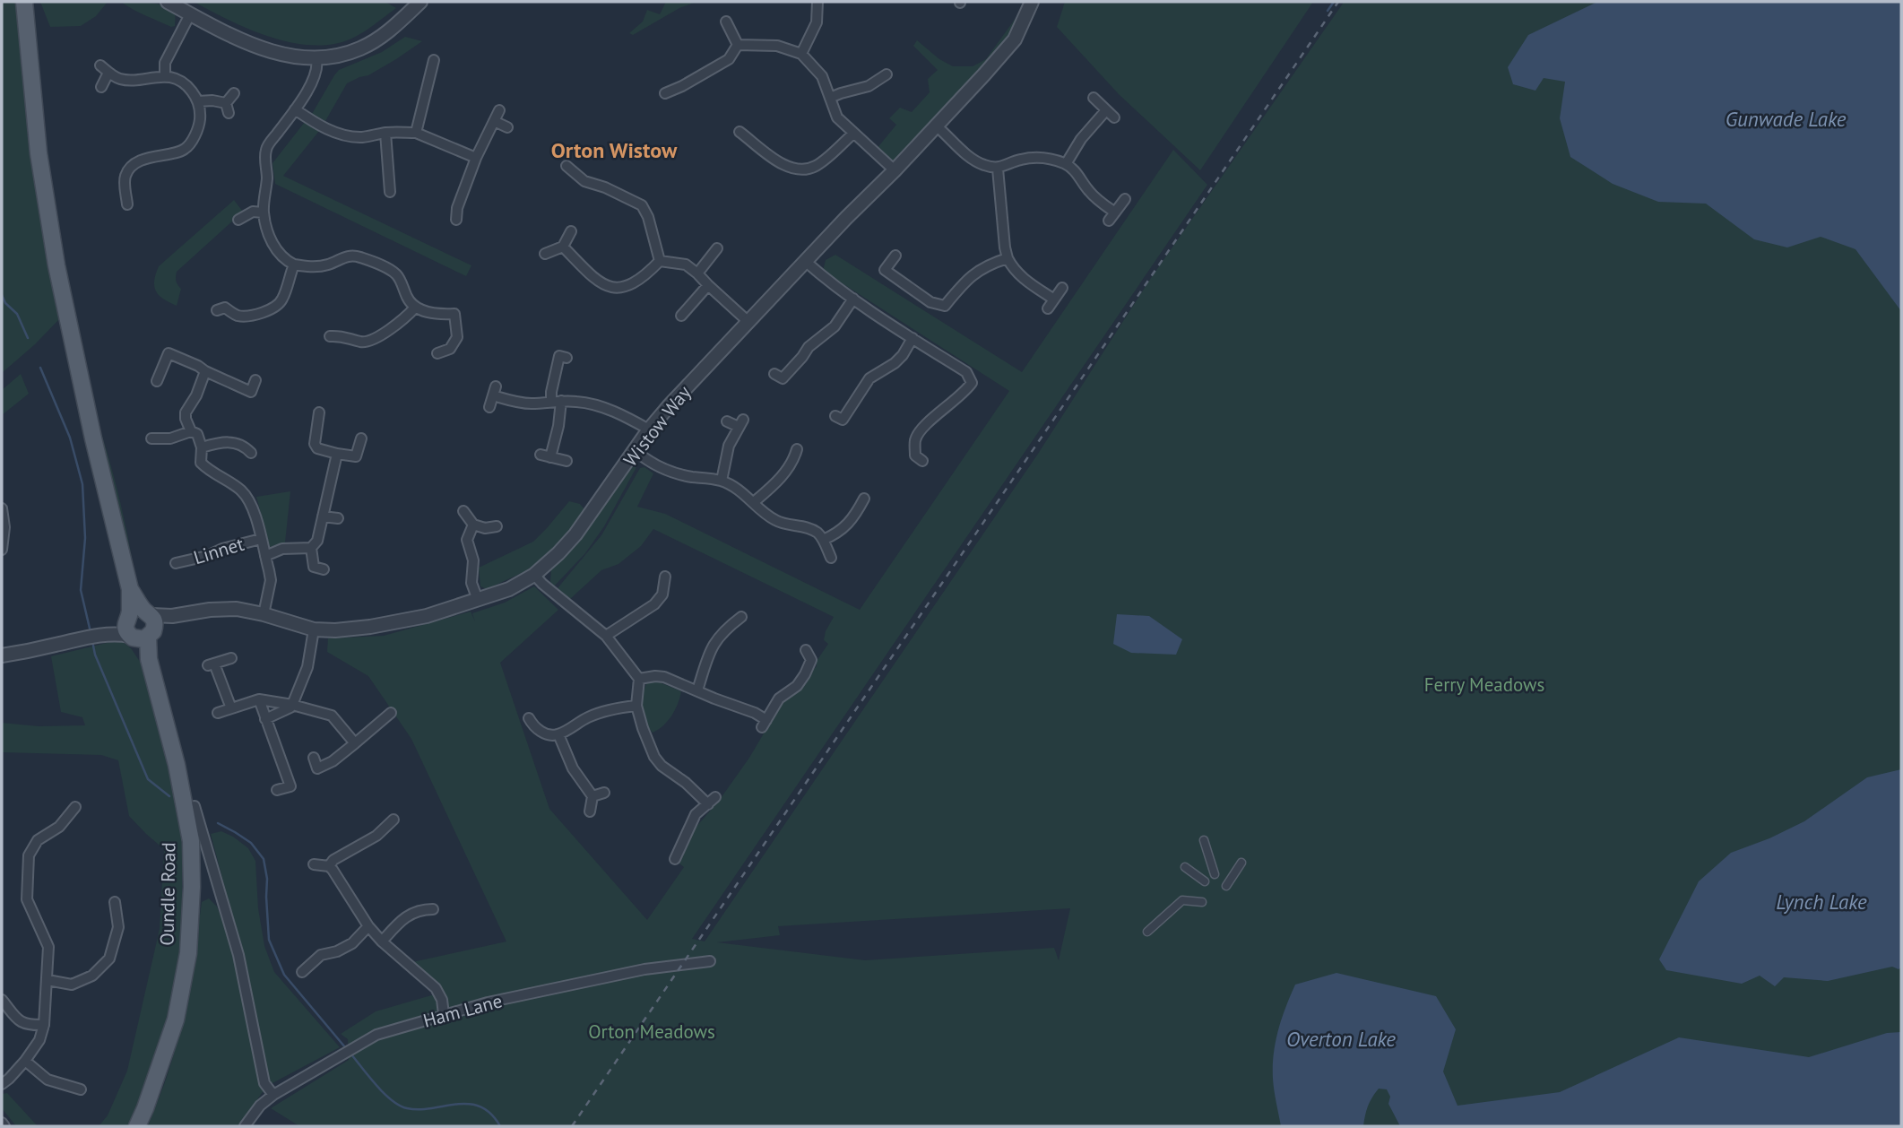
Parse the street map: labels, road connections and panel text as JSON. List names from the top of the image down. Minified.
{"streets":{"main road":["Oundle Road"],"street":["Wistow Way","Linnet","Ham Lane"]},"crossings":[["Wistow Way","Linnet"],["Wistow Way","Oundle Road"]],"districts":["Orton Wistow"],"water":["Gunwade Lake","Lynch Lake","Overton Lake"],"parks":["Ferry Meadows","Orton Meadows"]}
